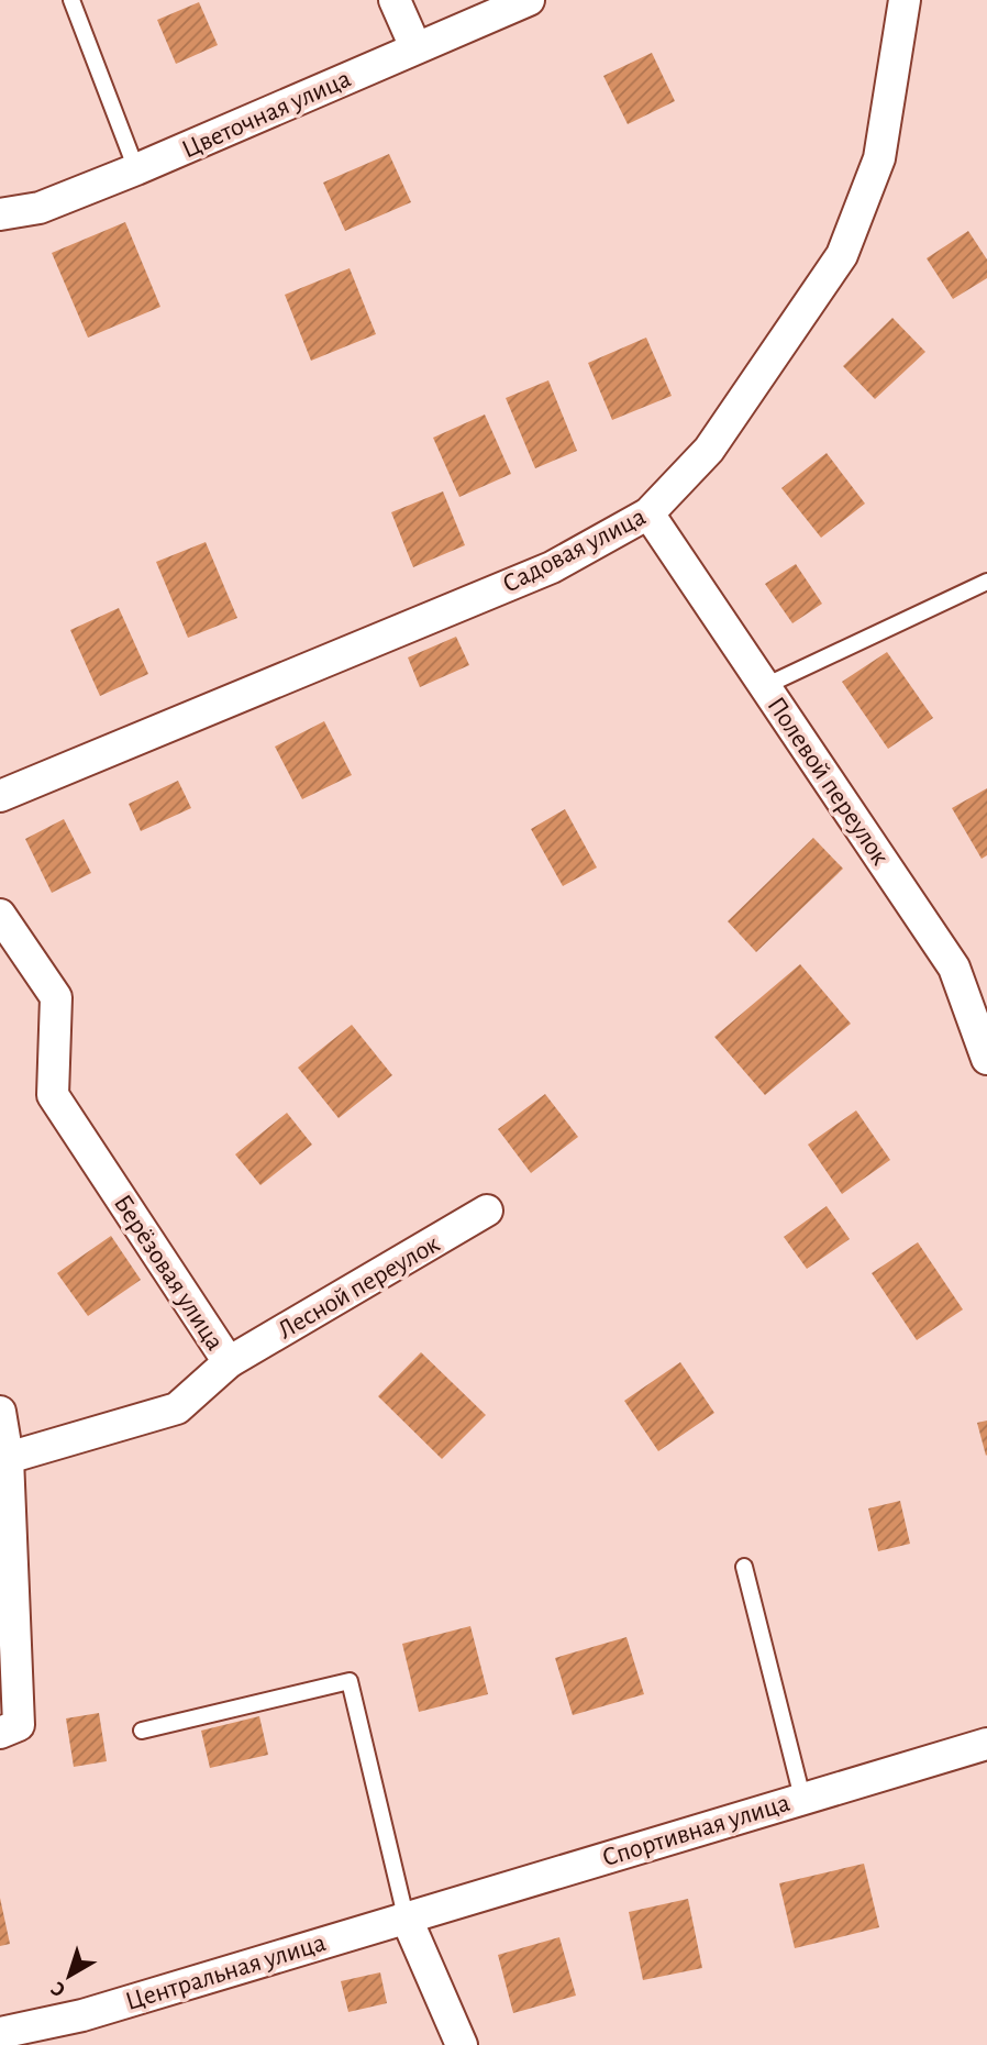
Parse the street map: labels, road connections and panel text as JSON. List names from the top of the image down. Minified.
{"streets":{"street":["Цветочная улица","Садовая улица","Полевой переулок","Берёзовая улица","Лесной переулок","Спортивная улица","Центральная улица"]},"crossings":[["Садовая улица","Полевой переулок"],["Берёзовая улица","Лесной переулок"],["Спортивная улица","Центральная улица"]],"north":"bottom left"}
